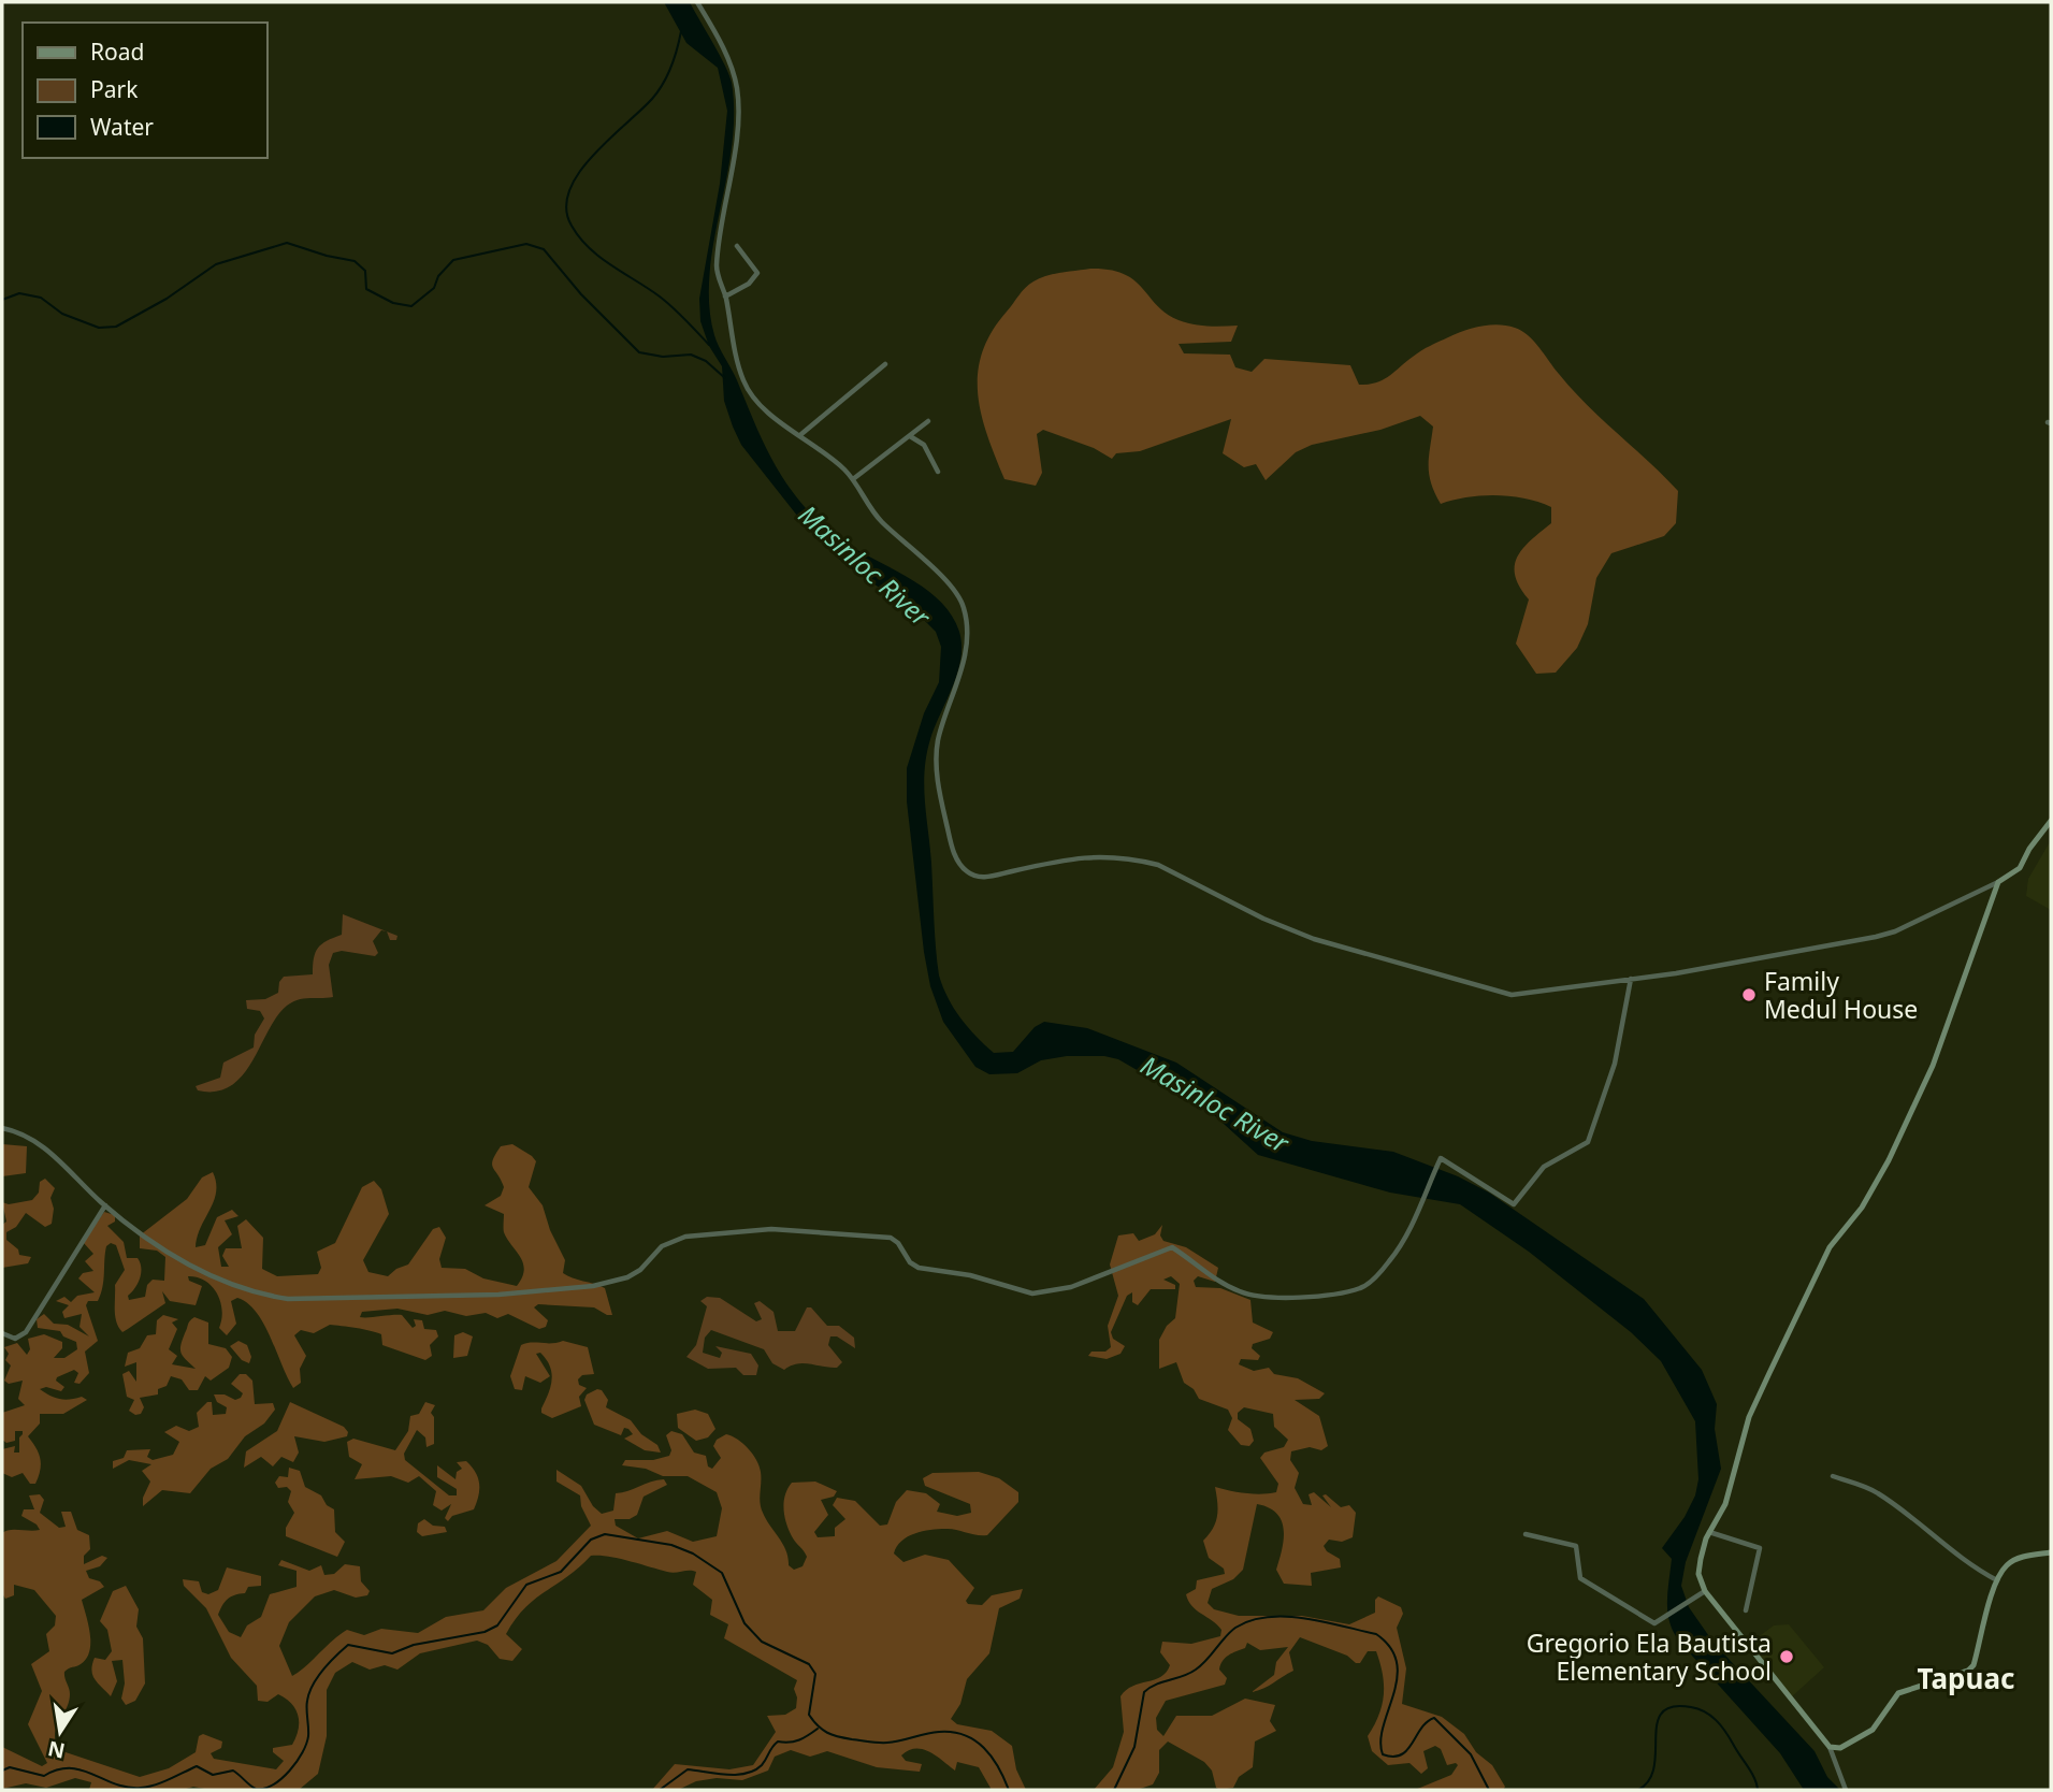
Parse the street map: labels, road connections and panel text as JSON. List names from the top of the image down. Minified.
{"districts":["Tapuac"],"water":["Masinloc River"],"places":["Family Medul House","Gregorio Ela Bautista Elementary School"],"legend":["Road","Park","Water"],"north":"bottom"}
